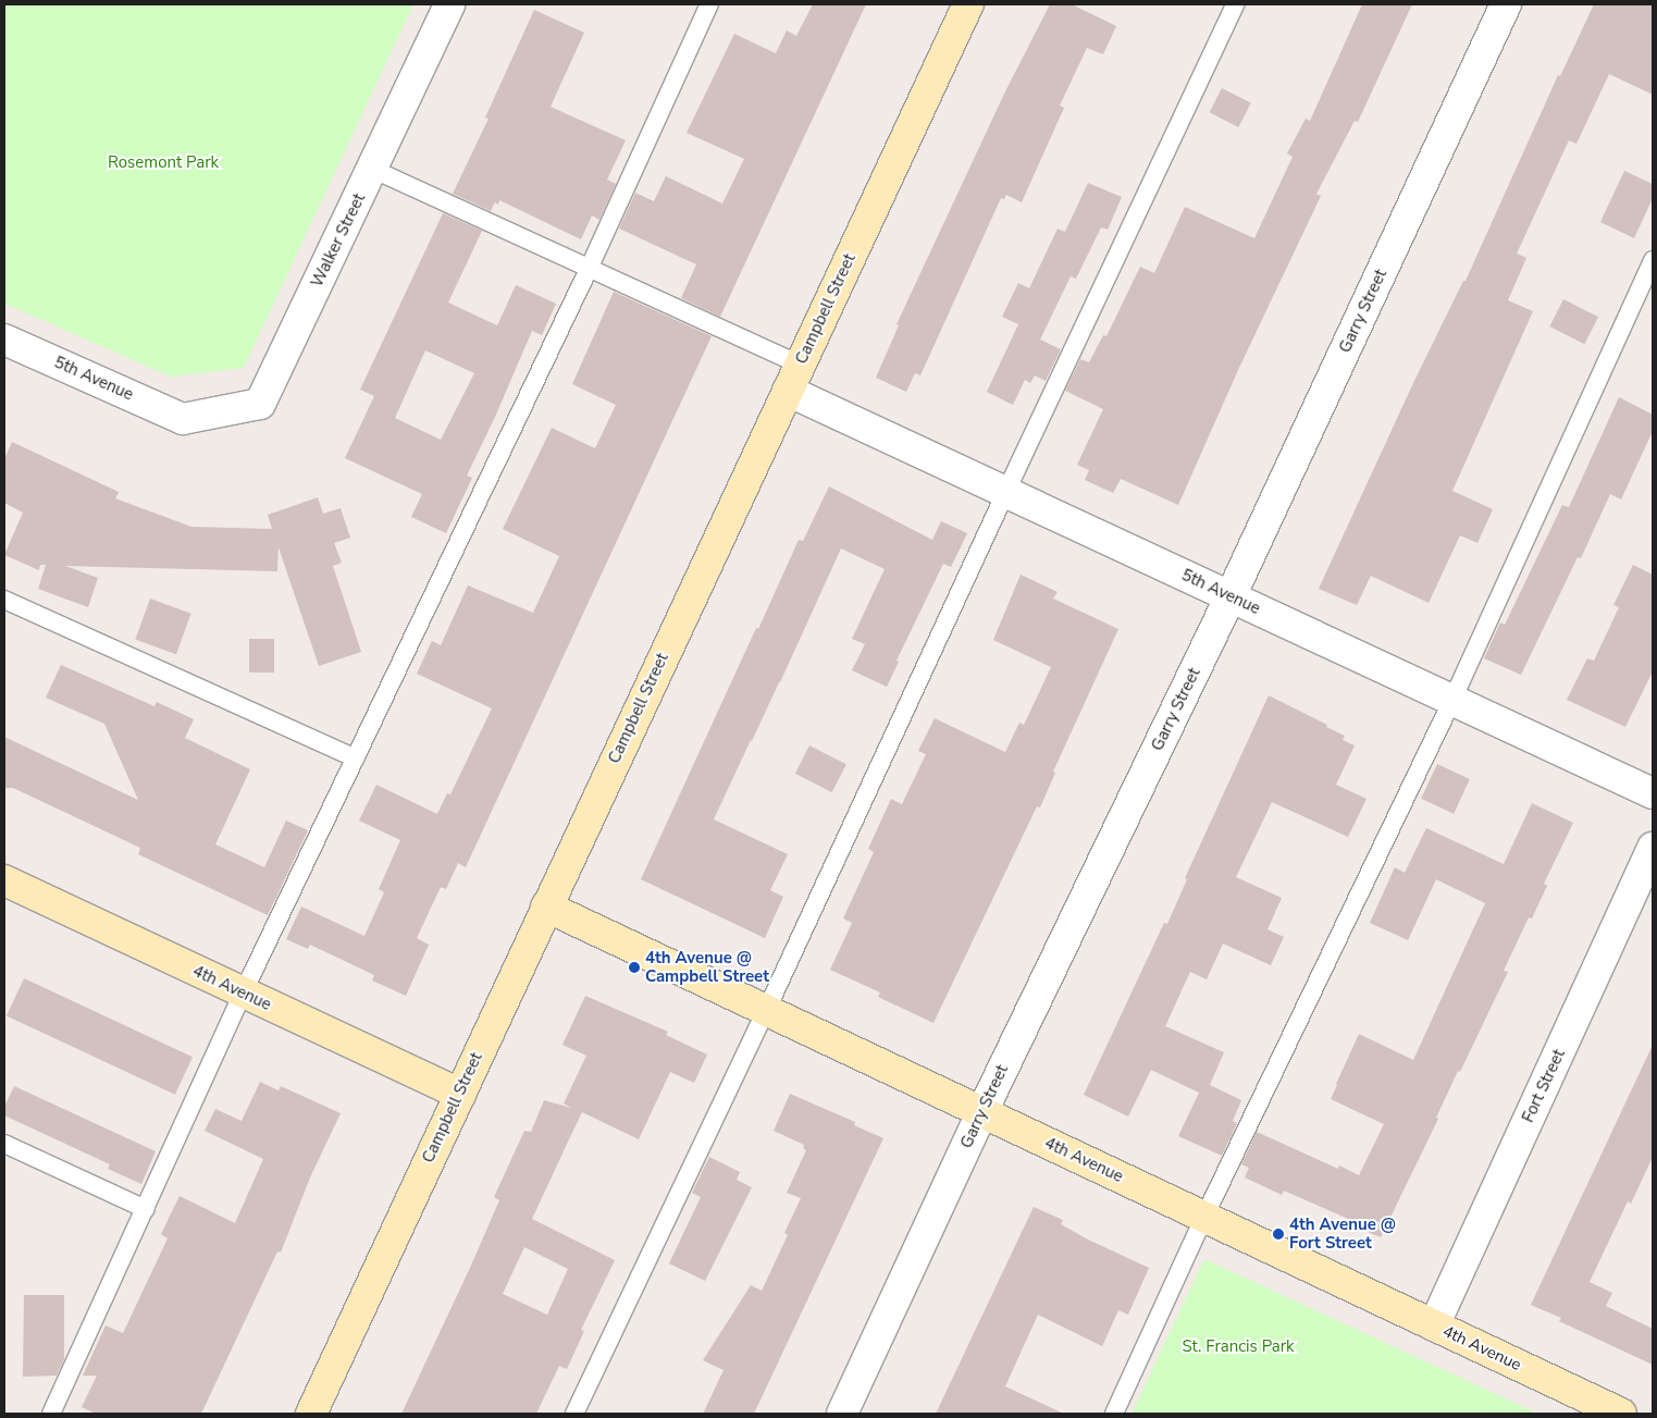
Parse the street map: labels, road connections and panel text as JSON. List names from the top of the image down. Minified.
{"streets":{"street":["Walker Street","Campbell Street","Garry Street","5th Avenue","4th Avenue","Fort Street"]},"crossings":[["Walker Street","5th Avenue"],["Campbell Street","5th Avenue"],["Campbell Street","4th Avenue"],["Garry Street","5th Avenue"],["Garry Street","4th Avenue"],["4th Avenue","Fort Street"]],"parks":["Rosemont Park","St. Francis Park"],"places":["4th Avenue @ Campbell Street","4th Avenue @ Fort Street"]}
